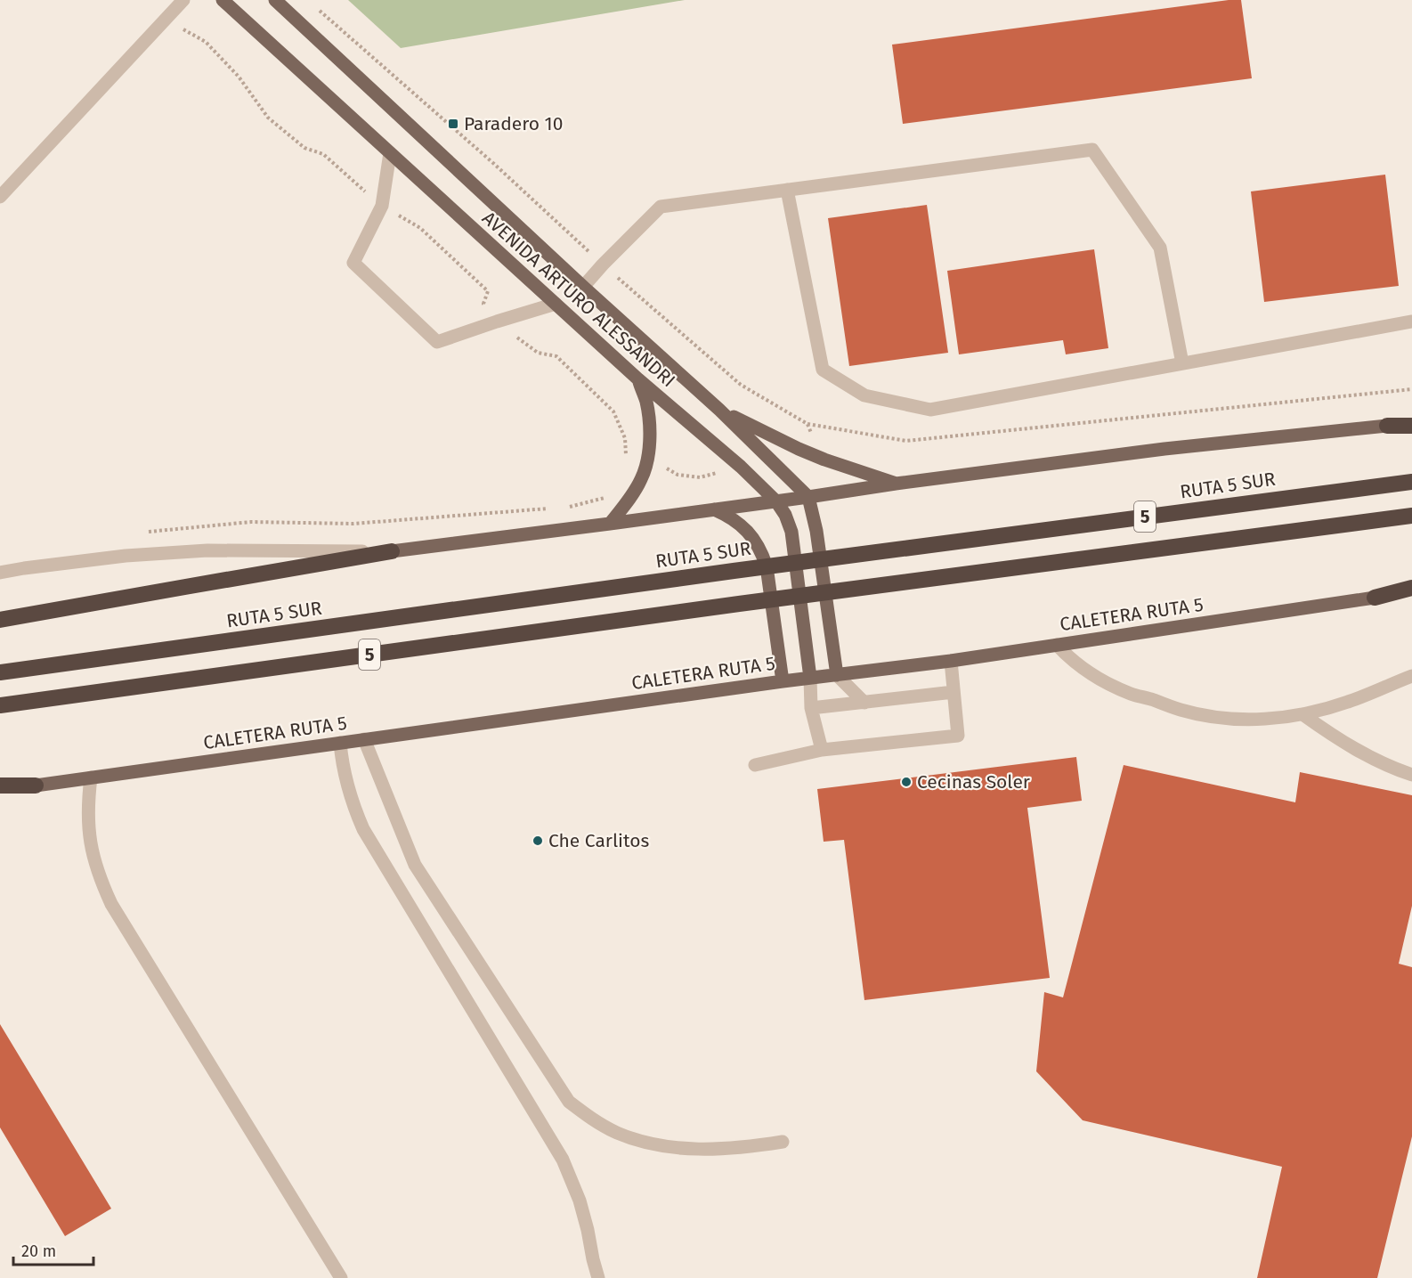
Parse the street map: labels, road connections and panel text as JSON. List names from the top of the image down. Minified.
{"streets":{"highway":["RUTA 5 SUR","5"],"main road":["AVENIDA ARTURO ALESSANDRI","CALETERA RUTA 5"]},"crossings":[["AVENIDA ARTURO ALESSANDRI","CALETERA RUTA 5"]],"places":{"transit":["Paradero 10"],"other":["Cecinas Soler","Che Carlitos"]},"scale_bar":"20 m"}
